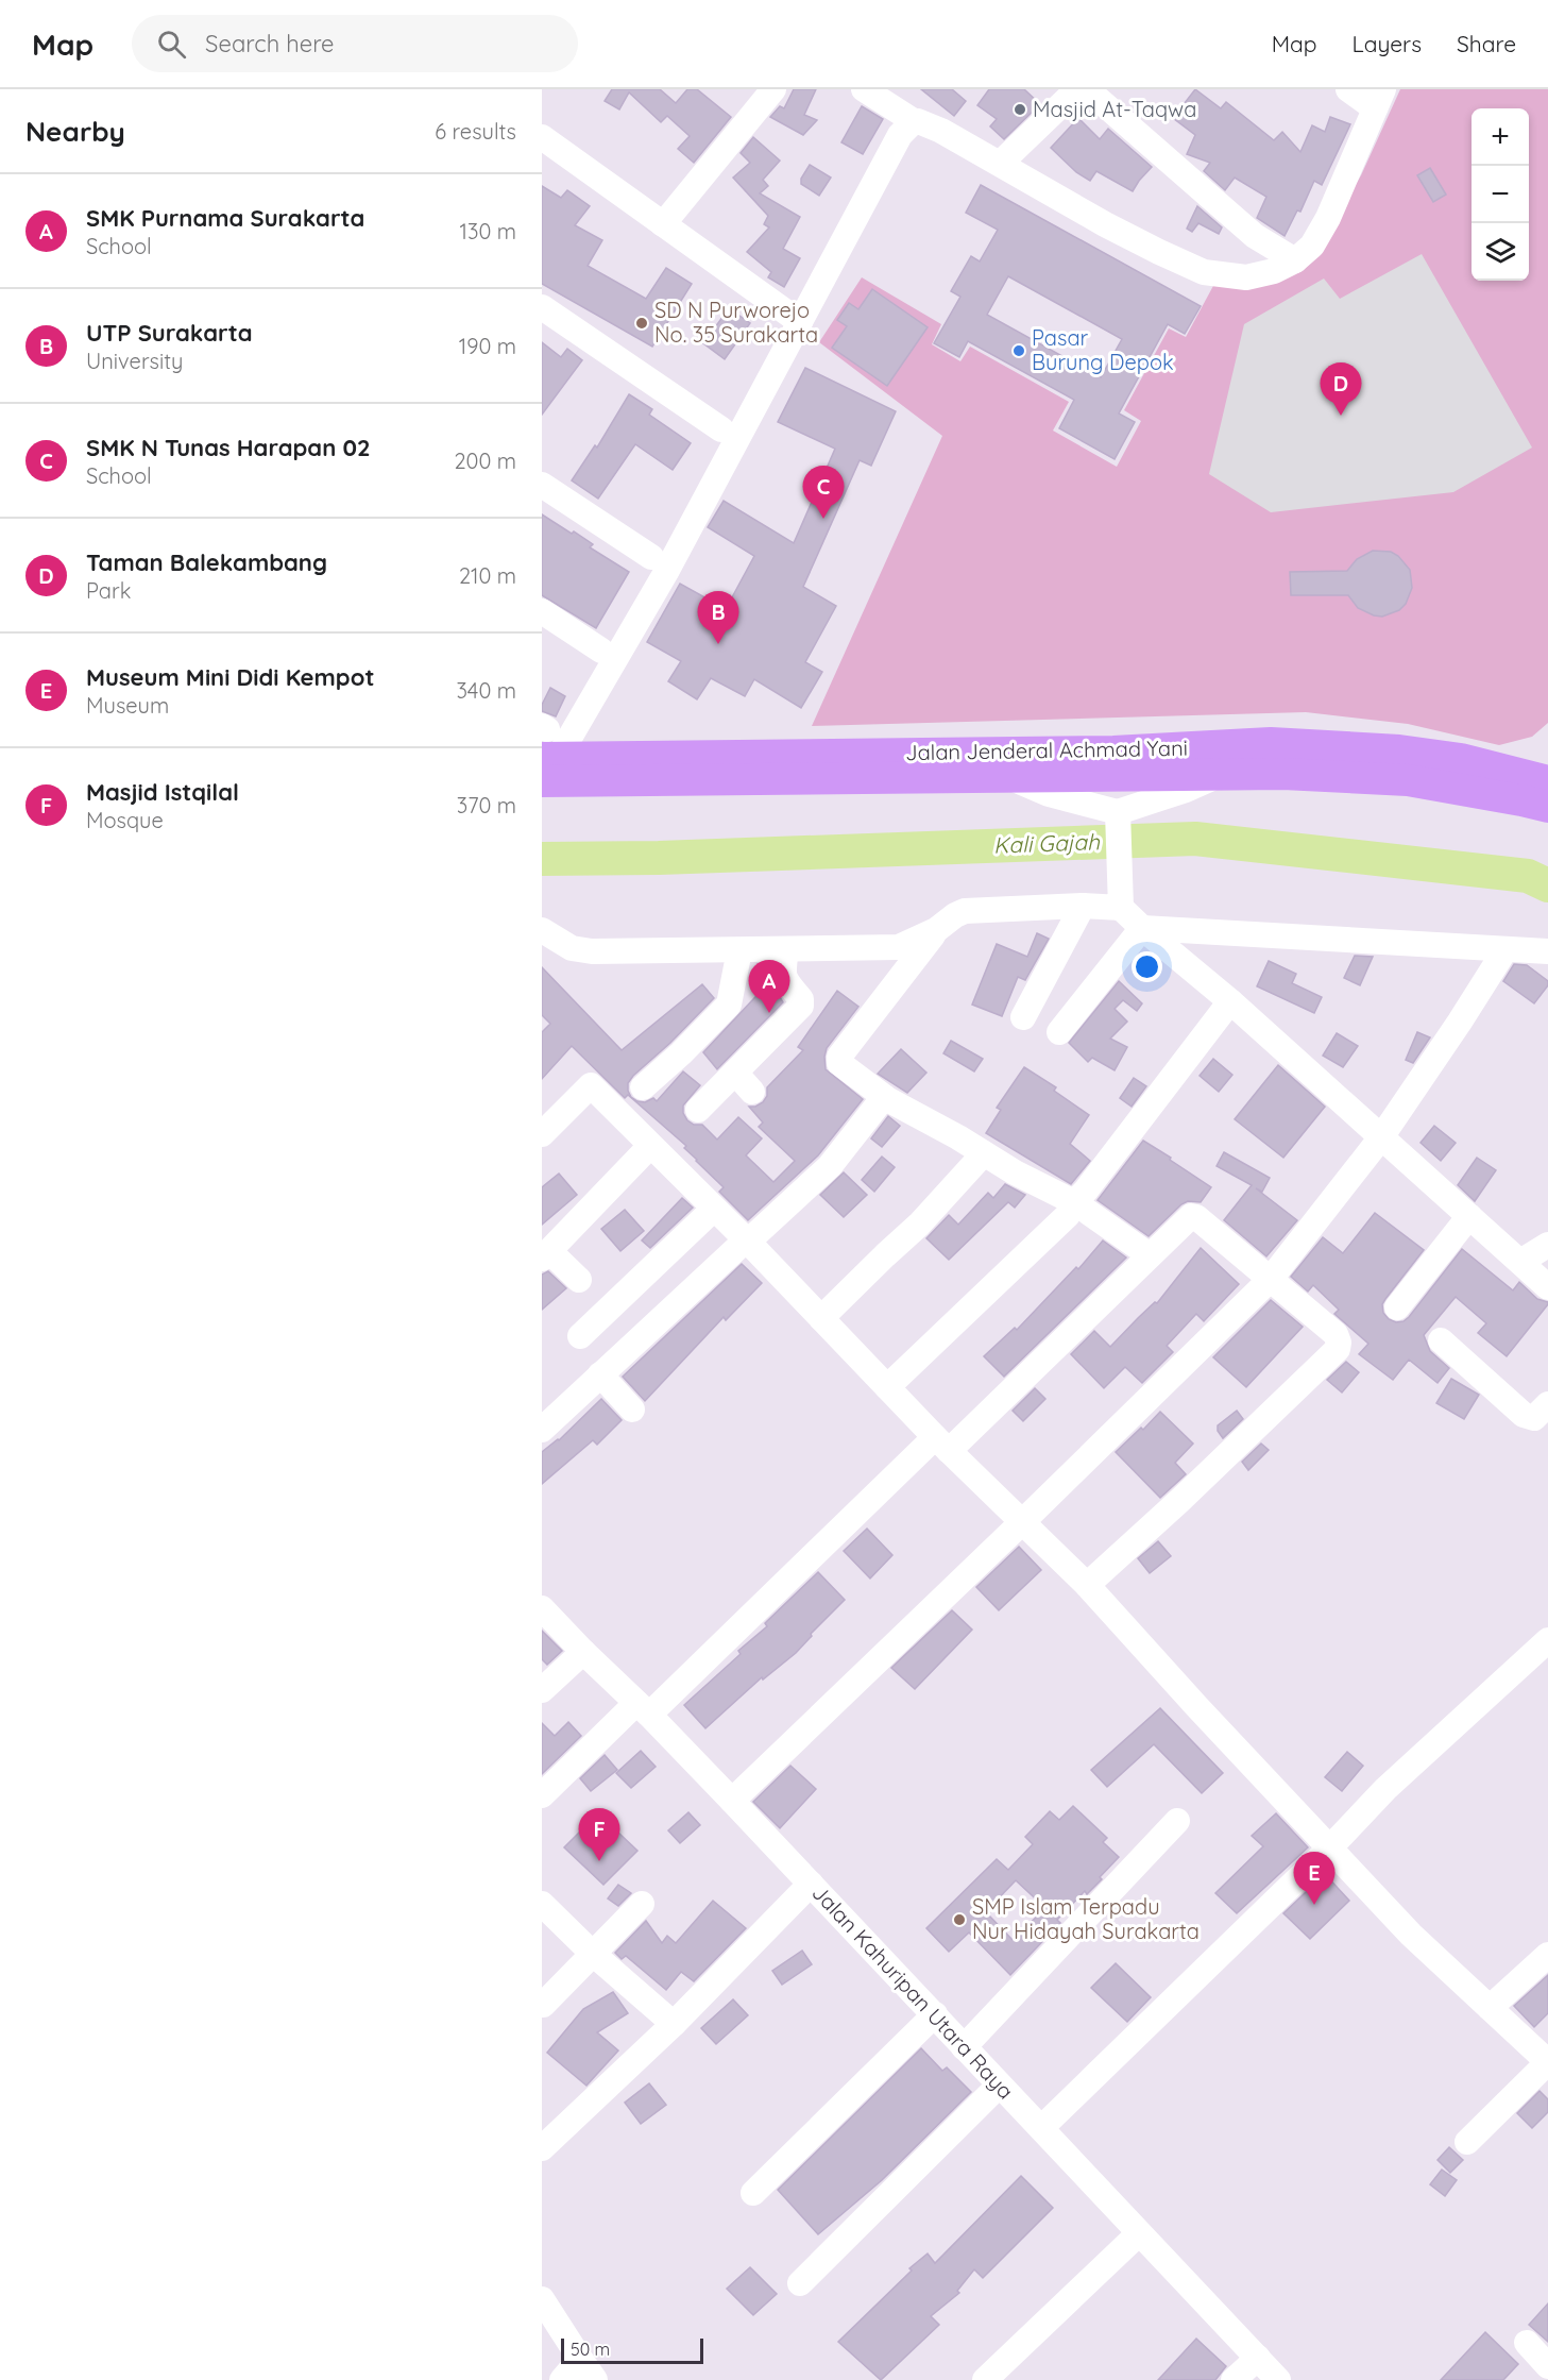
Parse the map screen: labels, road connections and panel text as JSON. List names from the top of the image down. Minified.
{"streets":{"main road":["Jalan Jenderal Achmad Yani"],"street":["Jalan Kahuripan Utara Raya"]},"water":["Kali Gajah"],"places":["Masjid At-Taqwa","SD N Purworejo No. 35 Surakarta","Pasar Burung Depok","SMP Islam Terpadu Nur Hidayah Surakarta"],"scale_bar":"50 m","page":{"header":"Map","search":"Search here","nav":["Map","Layers","Share"],"heading":["Nearby","6 results"],"map_buttons":["+","−"],"list":[{"mark":"A","name":"SMK Purnama Surakarta","note":"School","value":"130 m"},{"mark":"B","name":"UTP Surakarta","note":"University","value":"190 m"},{"mark":"C","name":"SMK N Tunas Harapan 02","note":"School","value":"200 m"},{"mark":"D","name":"Taman Balekambang","note":"Park","value":"210 m"},{"mark":"E","name":"Museum Mini Didi Kempot","note":"Museum","value":"340 m"},{"mark":"F","name":"Masjid Istqilal","note":"Mosque","value":"370 m"}],"pins":["D","C","B","A","F","E"],"scale":"50 m"}}
